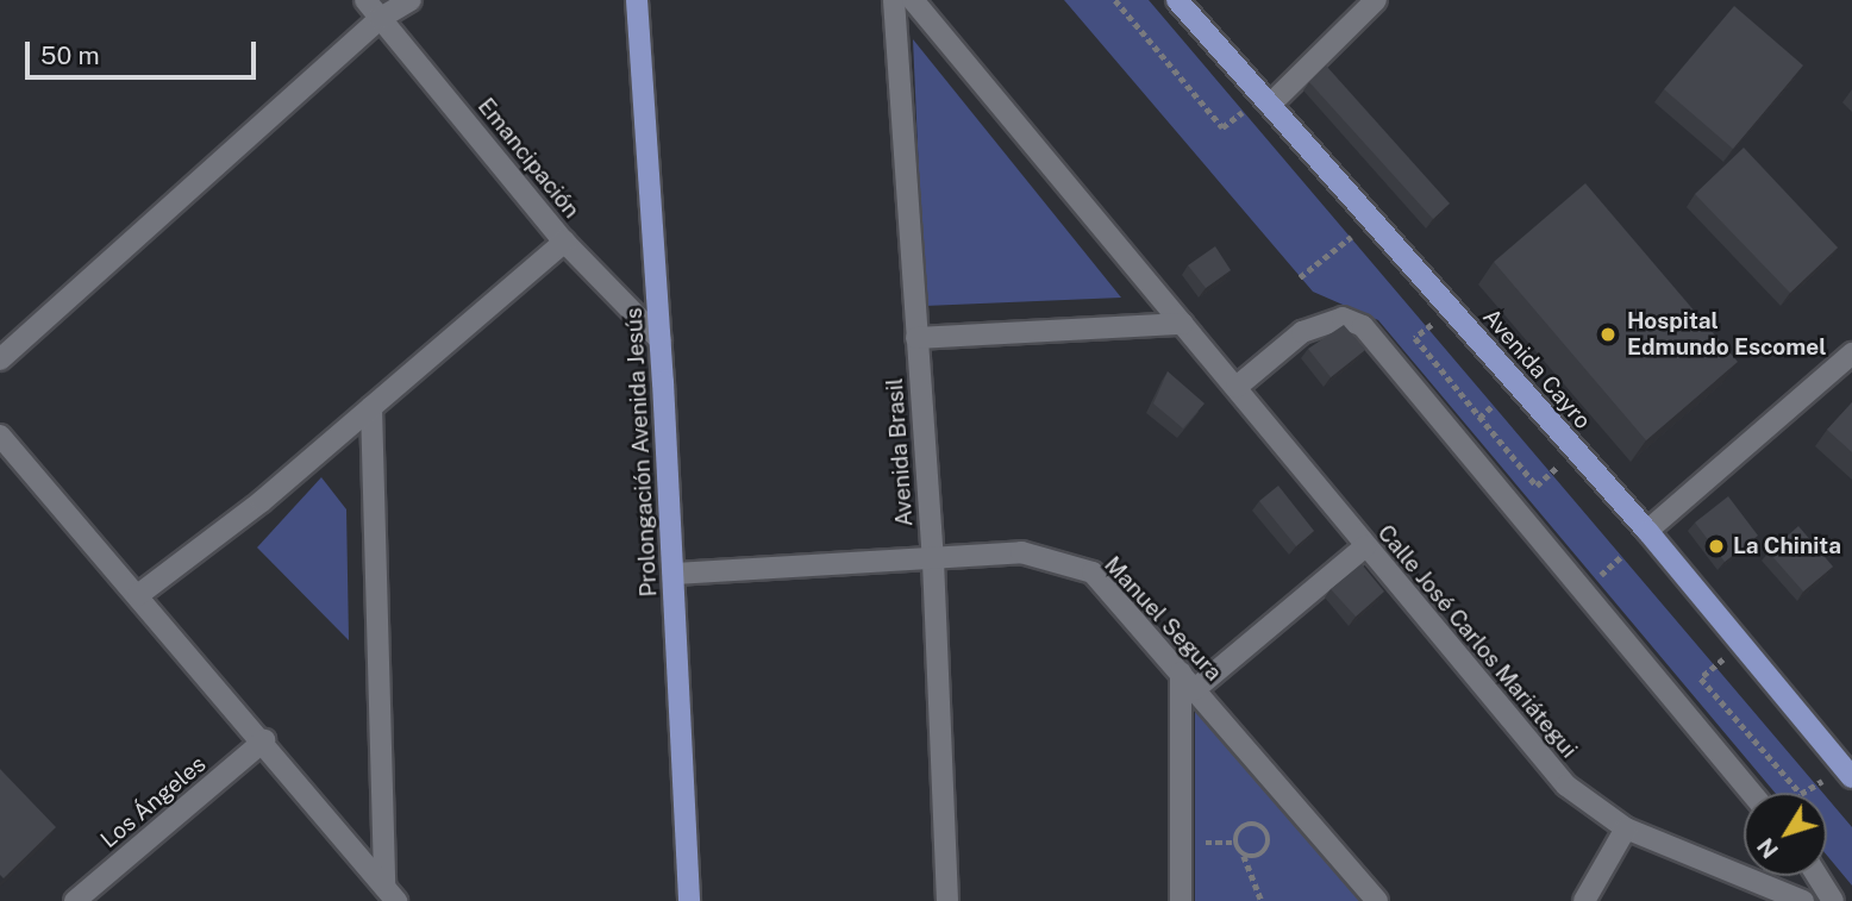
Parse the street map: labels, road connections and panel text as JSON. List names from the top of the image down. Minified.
{"streets":{"main road":["Avenida Cayro","Prolongación Avenida Jesús"],"street":["Emancipación","Avenida Brasil","Manuel Segura","Calle José Carlos Mariátegui","Los Ángeles"]},"crossings":[["Emancipación","Prolongación Avenida Jesús"],["Prolongación Avenida Jesús","Manuel Segura"],["Avenida Brasil","Manuel Segura"]],"places":["Hospital Edmundo Escomel","La Chinita"],"scale_bar":"50 m","north":"bottom left"}
